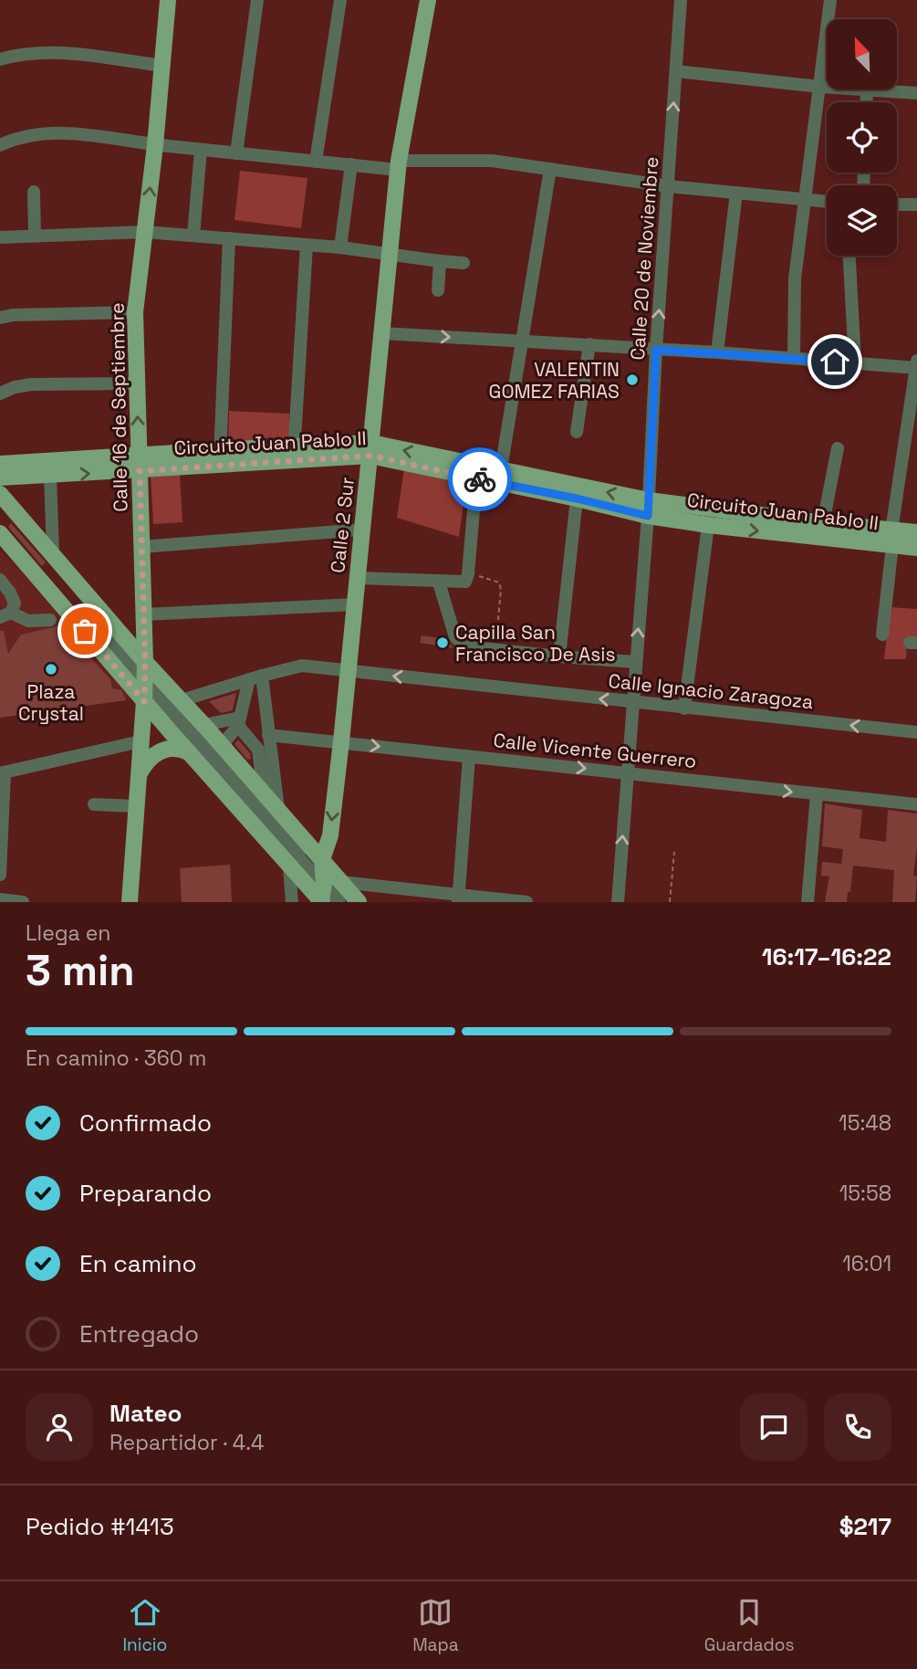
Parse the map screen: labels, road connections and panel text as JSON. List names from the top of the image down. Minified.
{"streets":{"main road":["Calle 16 de Septiembre","Circuito Juan Pablo II","Calle 2 Sur"],"street":["Calle 20 de Noviembre","Calle Ignacio Zaragoza","Calle Vicente Guerrero"]},"crossings":[["Calle 20 de Noviembre","Circuito Juan Pablo II"],["Calle 20 de Noviembre","Calle Ignacio Zaragoza"],["Calle 20 de Noviembre","Calle Vicente Guerrero"],["Calle 16 de Septiembre","Circuito Juan Pablo II"],["Circuito Juan Pablo II","Calle 2 Sur"],["Calle 2 Sur","Calle Ignacio Zaragoza"],["Calle 2 Sur","Calle Vicente Guerrero"]],"one_way":["Calle Vicente Guerrero"],"places":["VALENTIN GOMEZ FARIAS","Capilla San Francisco De Asis","Plaza Crystal"],"north":"top left","page":{"heading":["3 min","Llega en","16:17–16:22"],"panel":["Mateo","Repartidor · 4.4","Pedido #1413","$217"],"bar":"En camino · 360 m","list":[["Confirmado","15:48"],["Preparando","15:58"],["En camino","16:01"],"Entregado"],"tabs":["Inicio","Mapa","Guardados"]}}
